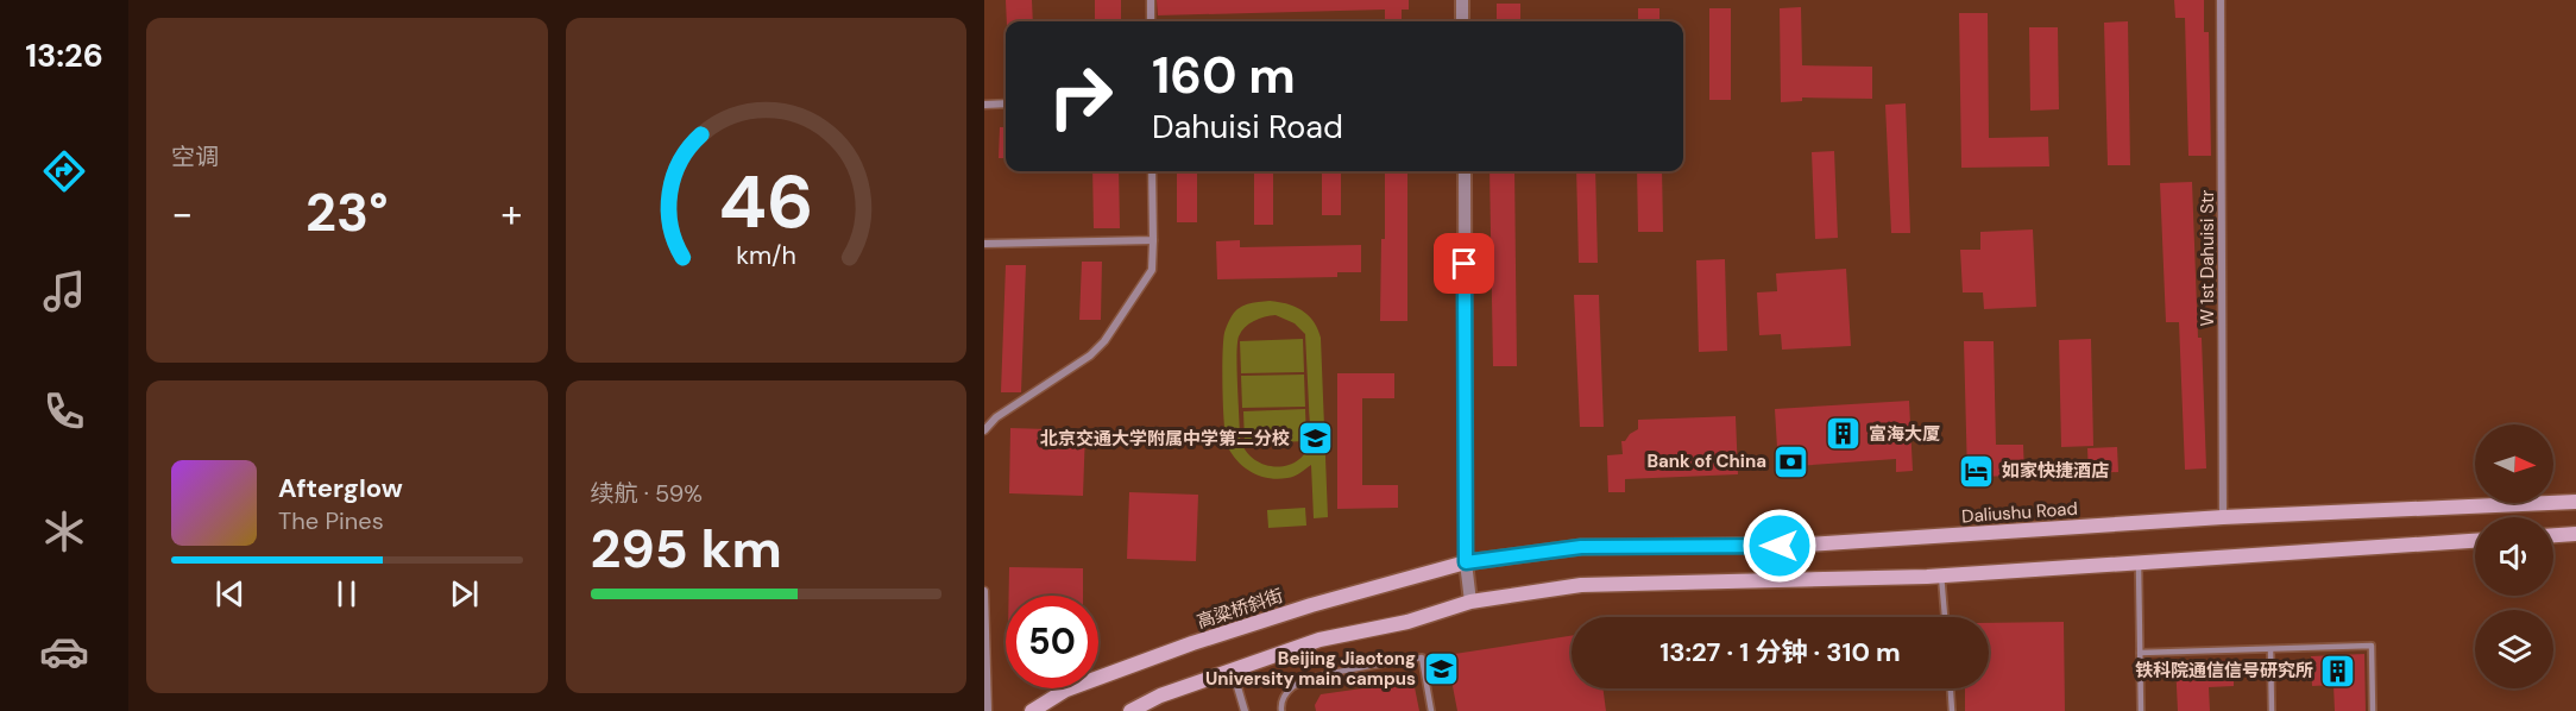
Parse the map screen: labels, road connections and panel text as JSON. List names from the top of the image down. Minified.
{"streets":{"main road":["Daliushu Road","高粱桥斜街"],"street":["W 1st Dahuisi Str"]},"crossings":[["W 1st Dahuisi Str","Daliushu Road"],["Daliushu Road","高粱桥斜街"]],"places":{"building":["富海大厦","铁科院通信信号研究所"],"school or university":["北京交通大学附属中学第二分校","Beijing Jiaotong University main campus"],"bank":["Bank of China"],"hotel":["如家快捷酒店"]},"north":"right","page":{"tabs":"13:26","tile":["空调",["续航 · 59%","295 km"]],"turn":["160 m","Dahuisi Road"],"heat":["−","23°","+"],"song":["Afterglow","The Pines"],"limit":"50","trip":"13:27 · 1 分钟 · 310 m","gauge":["46","km/h"]}}
